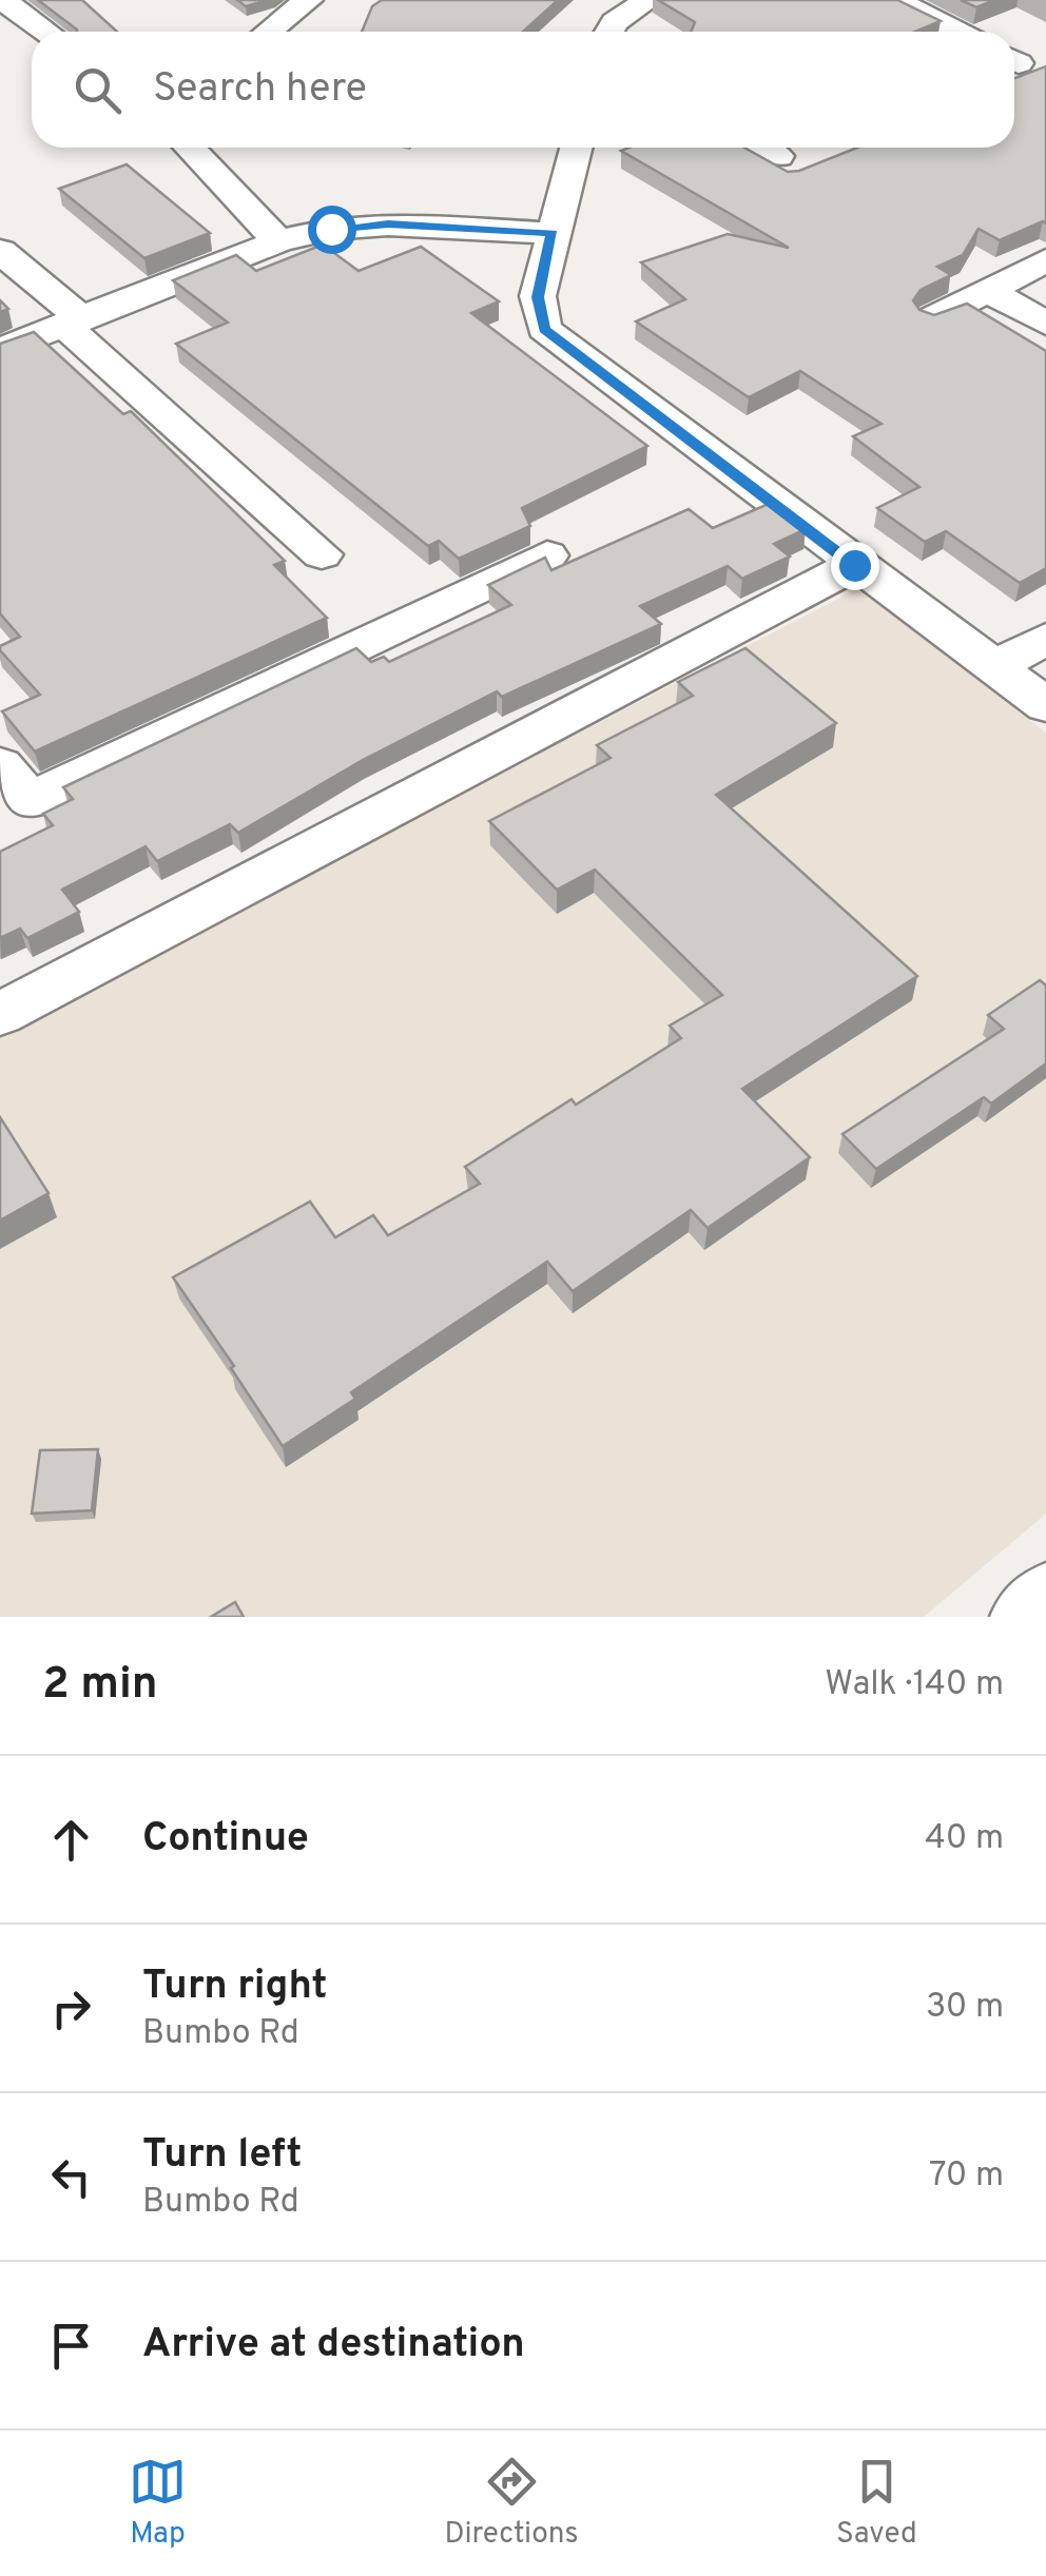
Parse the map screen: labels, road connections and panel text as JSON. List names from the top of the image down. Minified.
{"page":{"search":"Search here","heading":["2 min","Walk · 140 m"],"list":[["Continue","40 m"],["Turn right","Bumbo Rd","30 m"],["Turn left","Bumbo Rd","70 m"],"Arrive at destination"],"nav":["Map","Directions","Saved"]}}
